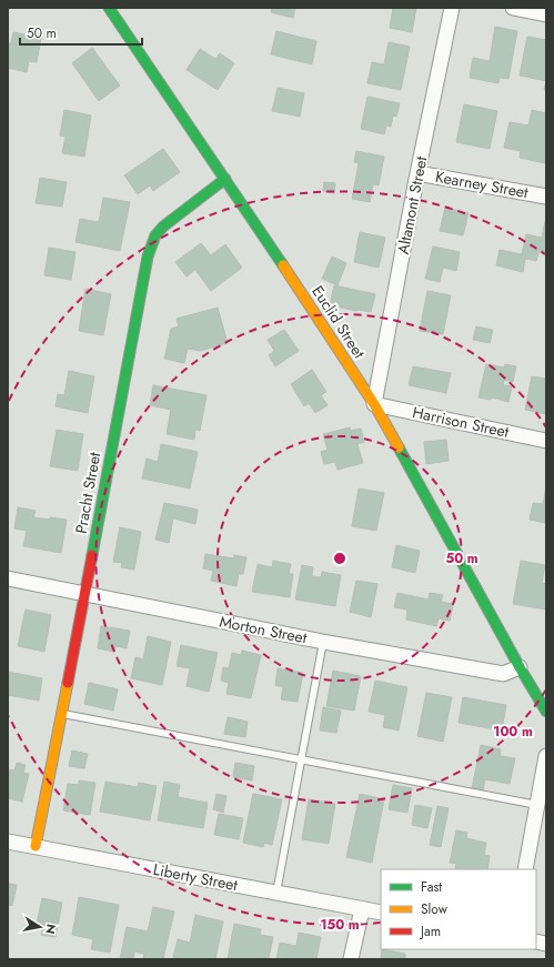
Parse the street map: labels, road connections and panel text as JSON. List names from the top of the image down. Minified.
{"streets":{"street":["Kearney Street","Altamont Street","Euclid Street","Harrison Street","Pracht Street","Morton Street","Liberty Street"]},"crossings":[["Kearney Street","Altamont Street"],["Altamont Street","Euclid Street"],["Altamont Street","Harrison Street"],["Euclid Street","Harrison Street"],["Euclid Street","Pracht Street"],["Euclid Street","Morton Street"],["Pracht Street","Morton Street"],["Pracht Street","Liberty Street"]],"legend":["Fast","Slow","Jam"],"scale_bar":"50 m","north":"right","rings":["50 m","100 m","150 m"]}
